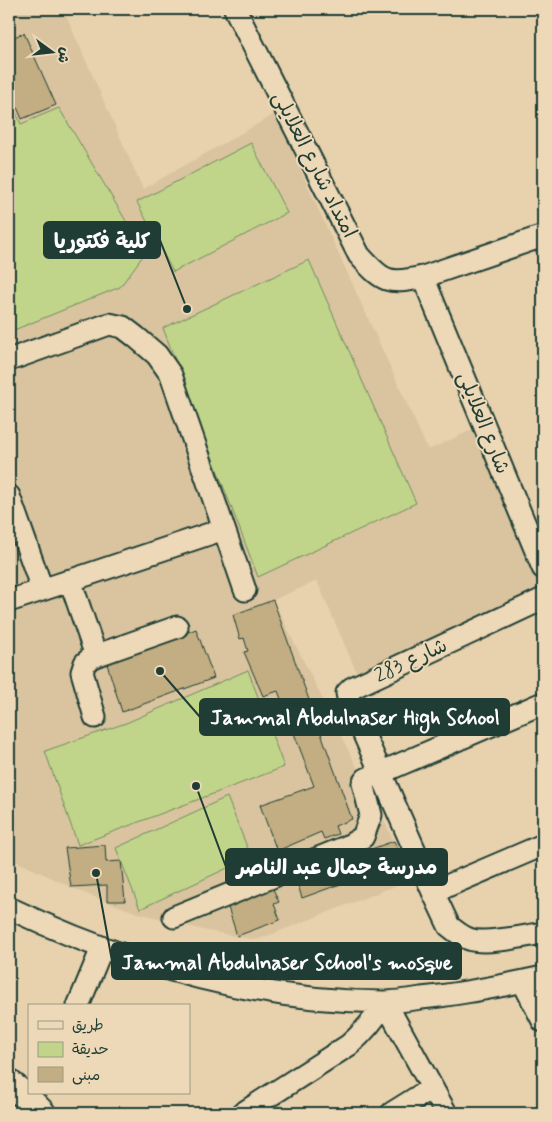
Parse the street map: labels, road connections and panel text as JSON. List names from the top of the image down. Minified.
{"streets":{"street":["امتداد شارع العلايلى","شارع العلايلى","شارع 283"]},"crossings":[["امتداد شارع العلايلى","شارع العلايلى"]],"places":["كلية فكتوريا","Jammal Abdulnaser High School","مدرسة جمال عبد الناصر","Jammal Abdulnaser School's mosque"],"legend":["طريق","حديقة","مبنى"],"north":"right"}
